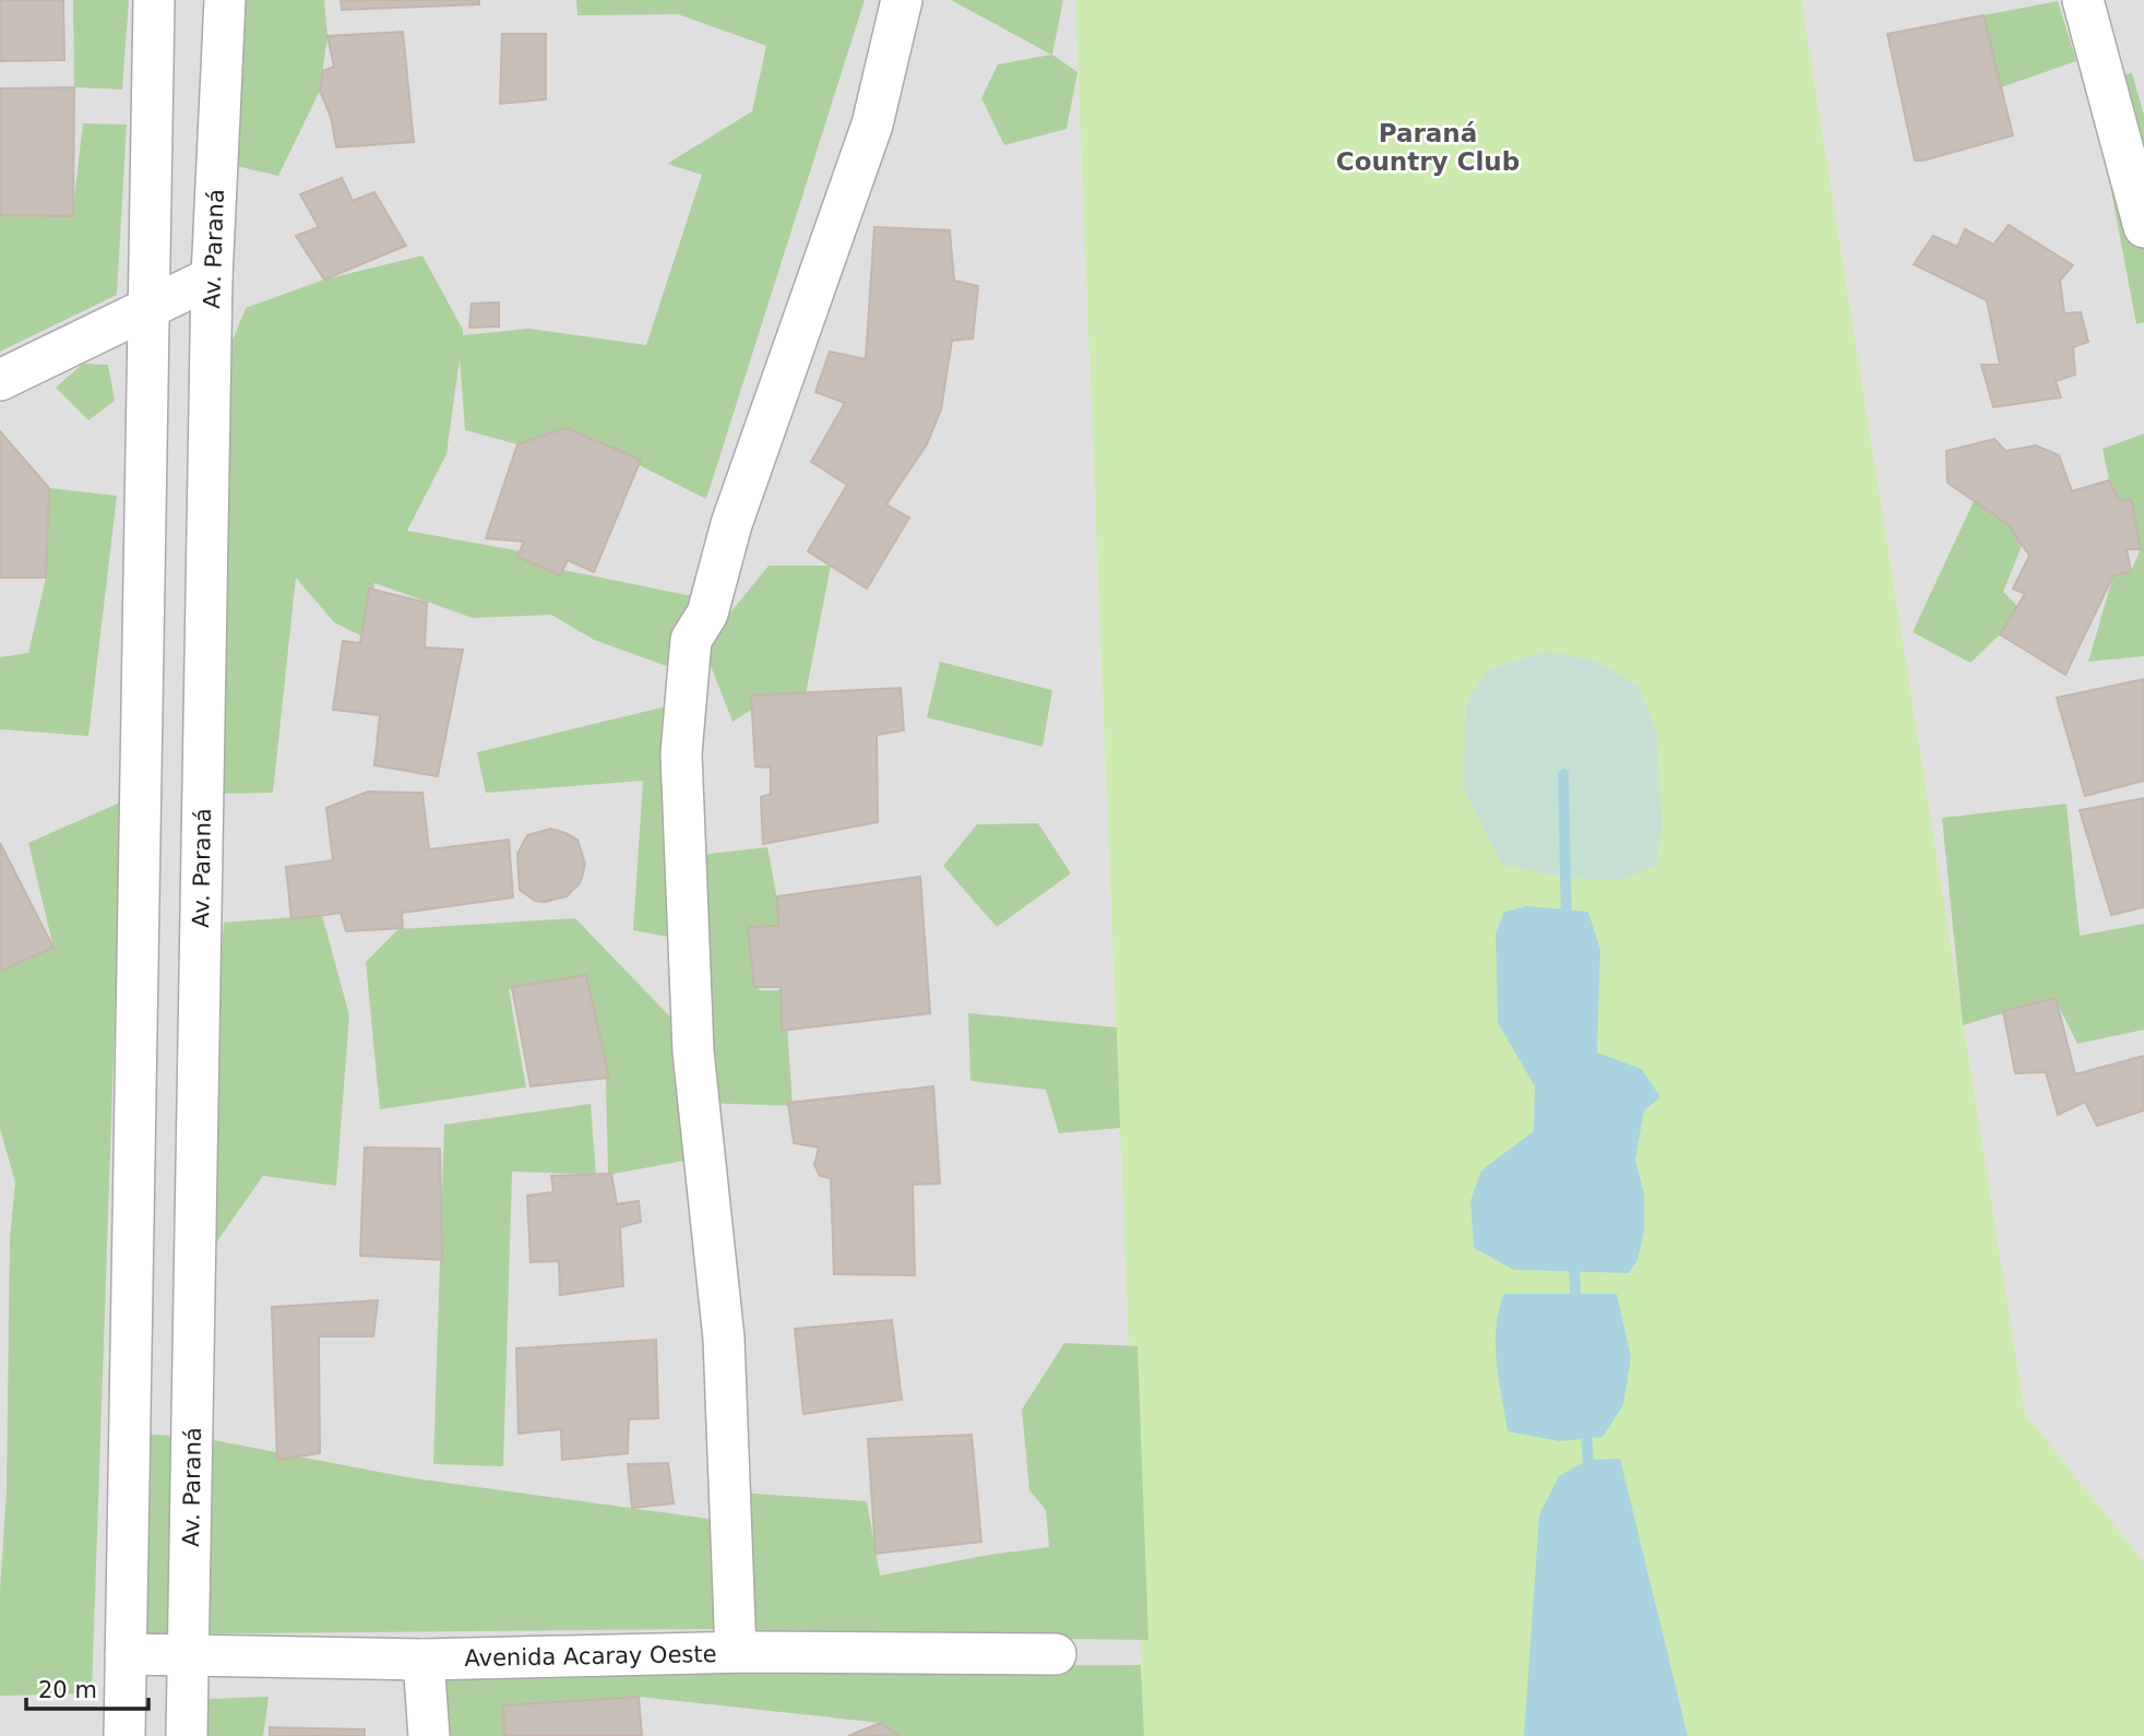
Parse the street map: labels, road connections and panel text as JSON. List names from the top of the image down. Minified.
{"streets":{"street":["Av. Paraná","Avenida Acaray Oeste"]},"crossings":[["Av. Paraná","Avenida Acaray Oeste"]],"districts":["Paraná Country Club"],"scale_bar":"20 m"}
